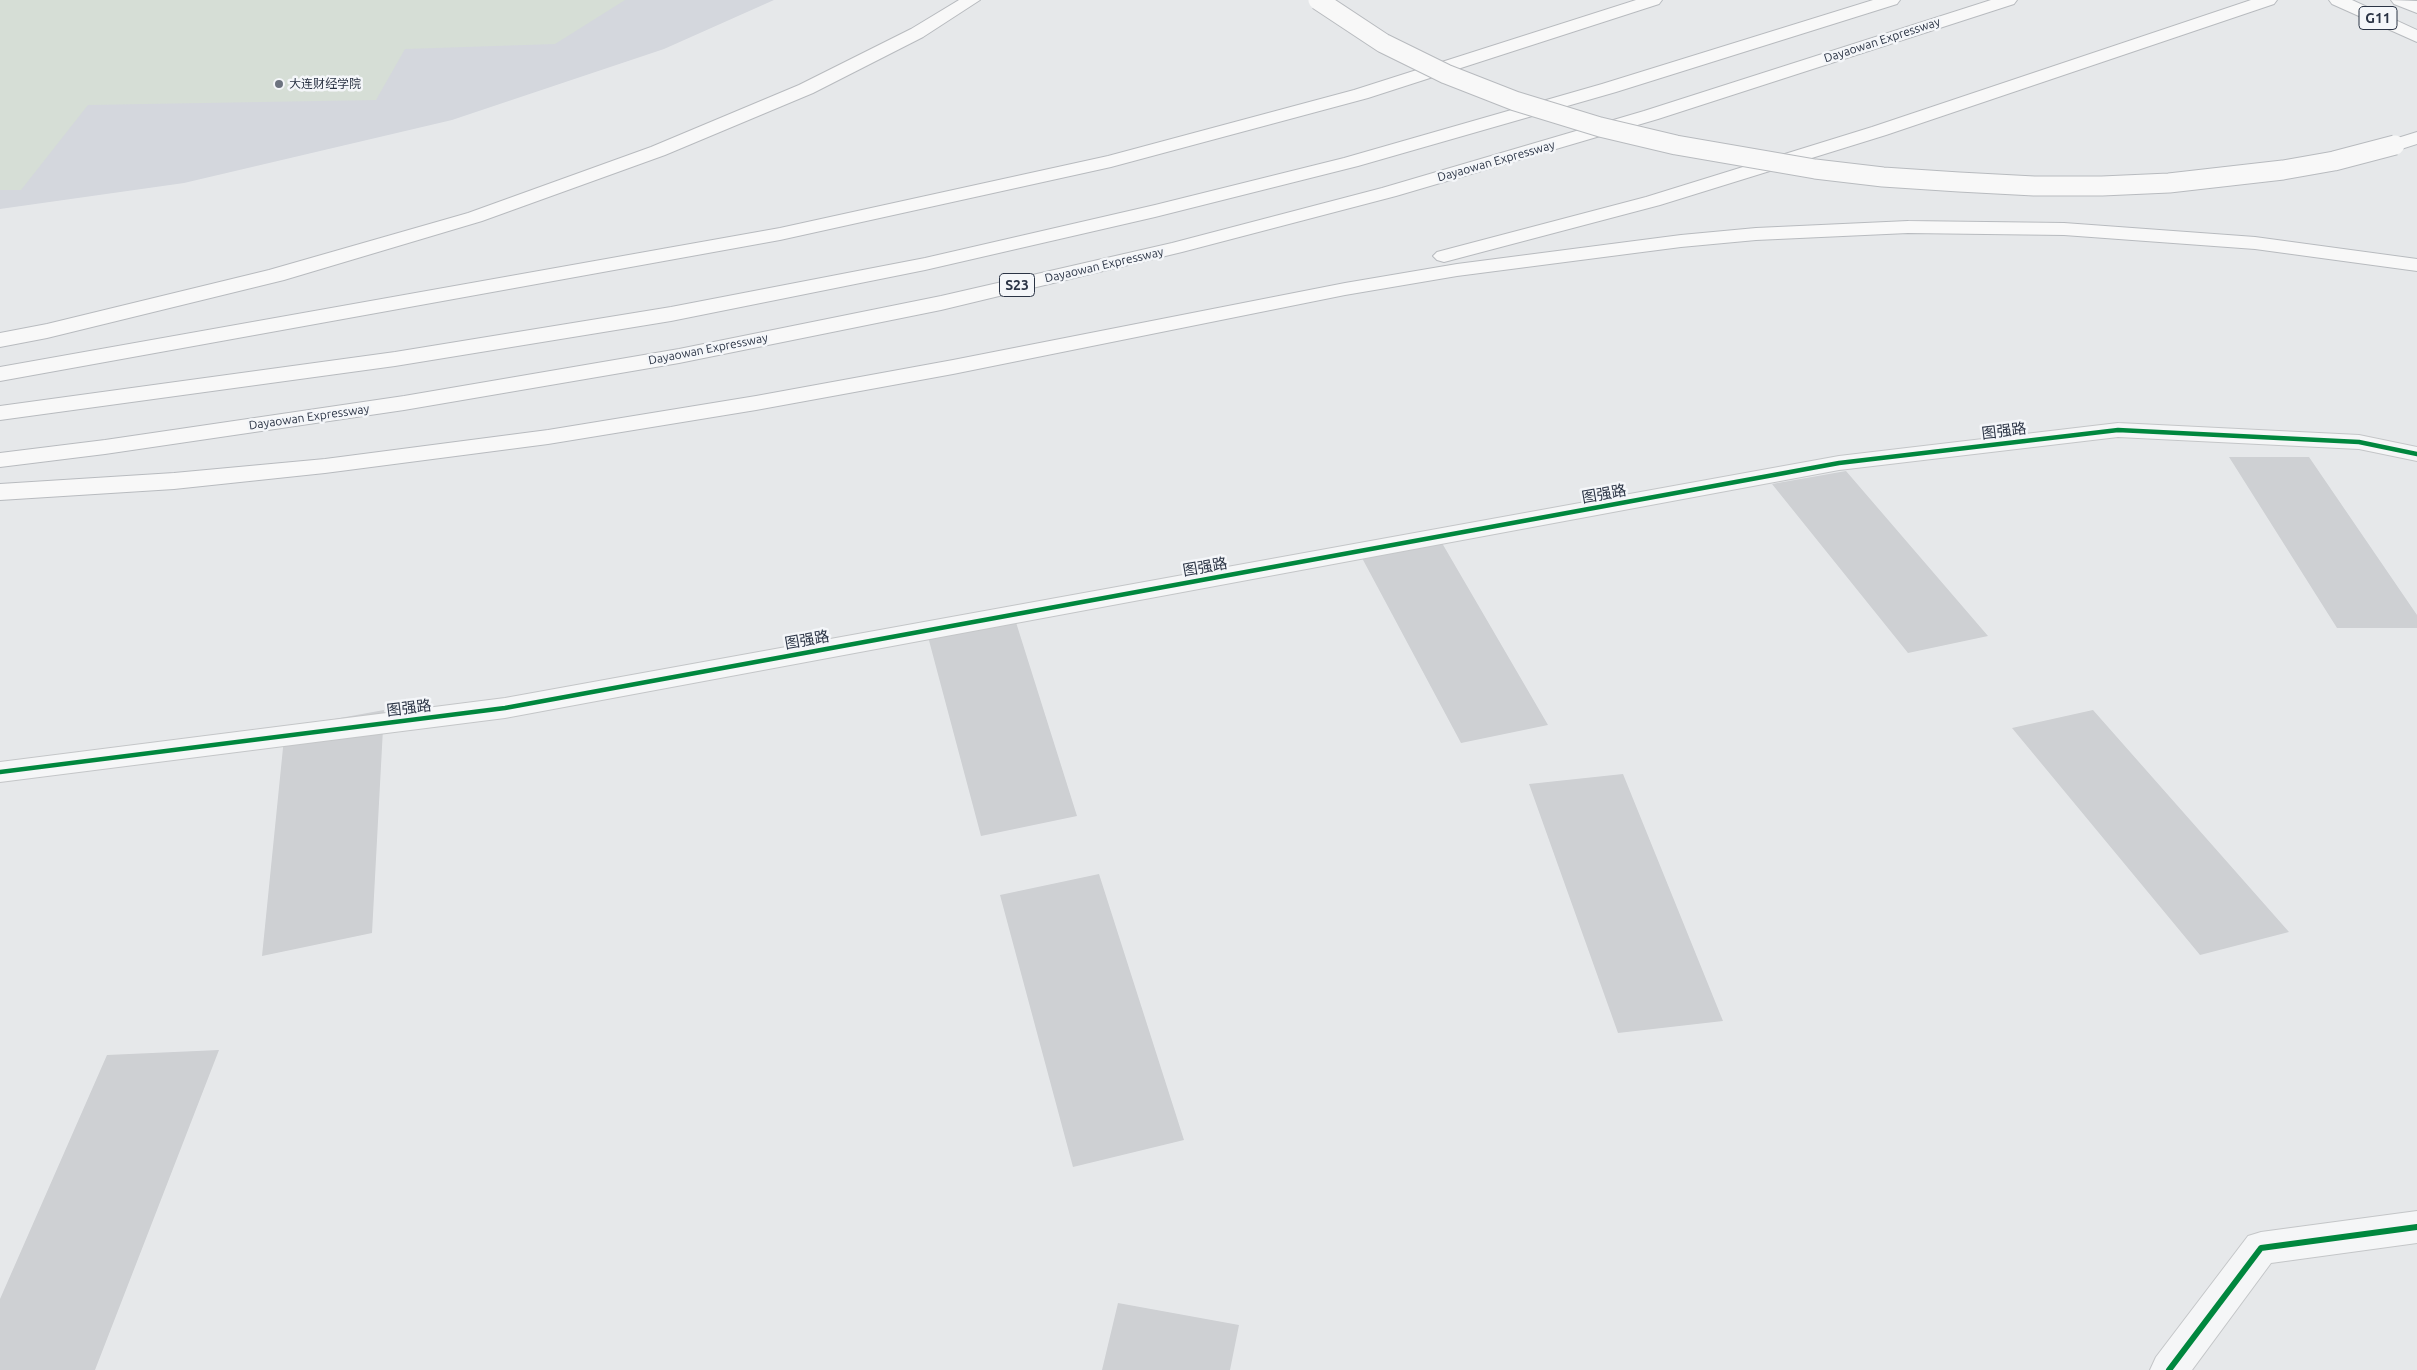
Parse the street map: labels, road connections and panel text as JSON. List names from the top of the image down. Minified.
{"streets":{"highway":["G11","Dayaowan Expressway","S23"],"street":["图强路"]},"places":["大连财经学院"]}
